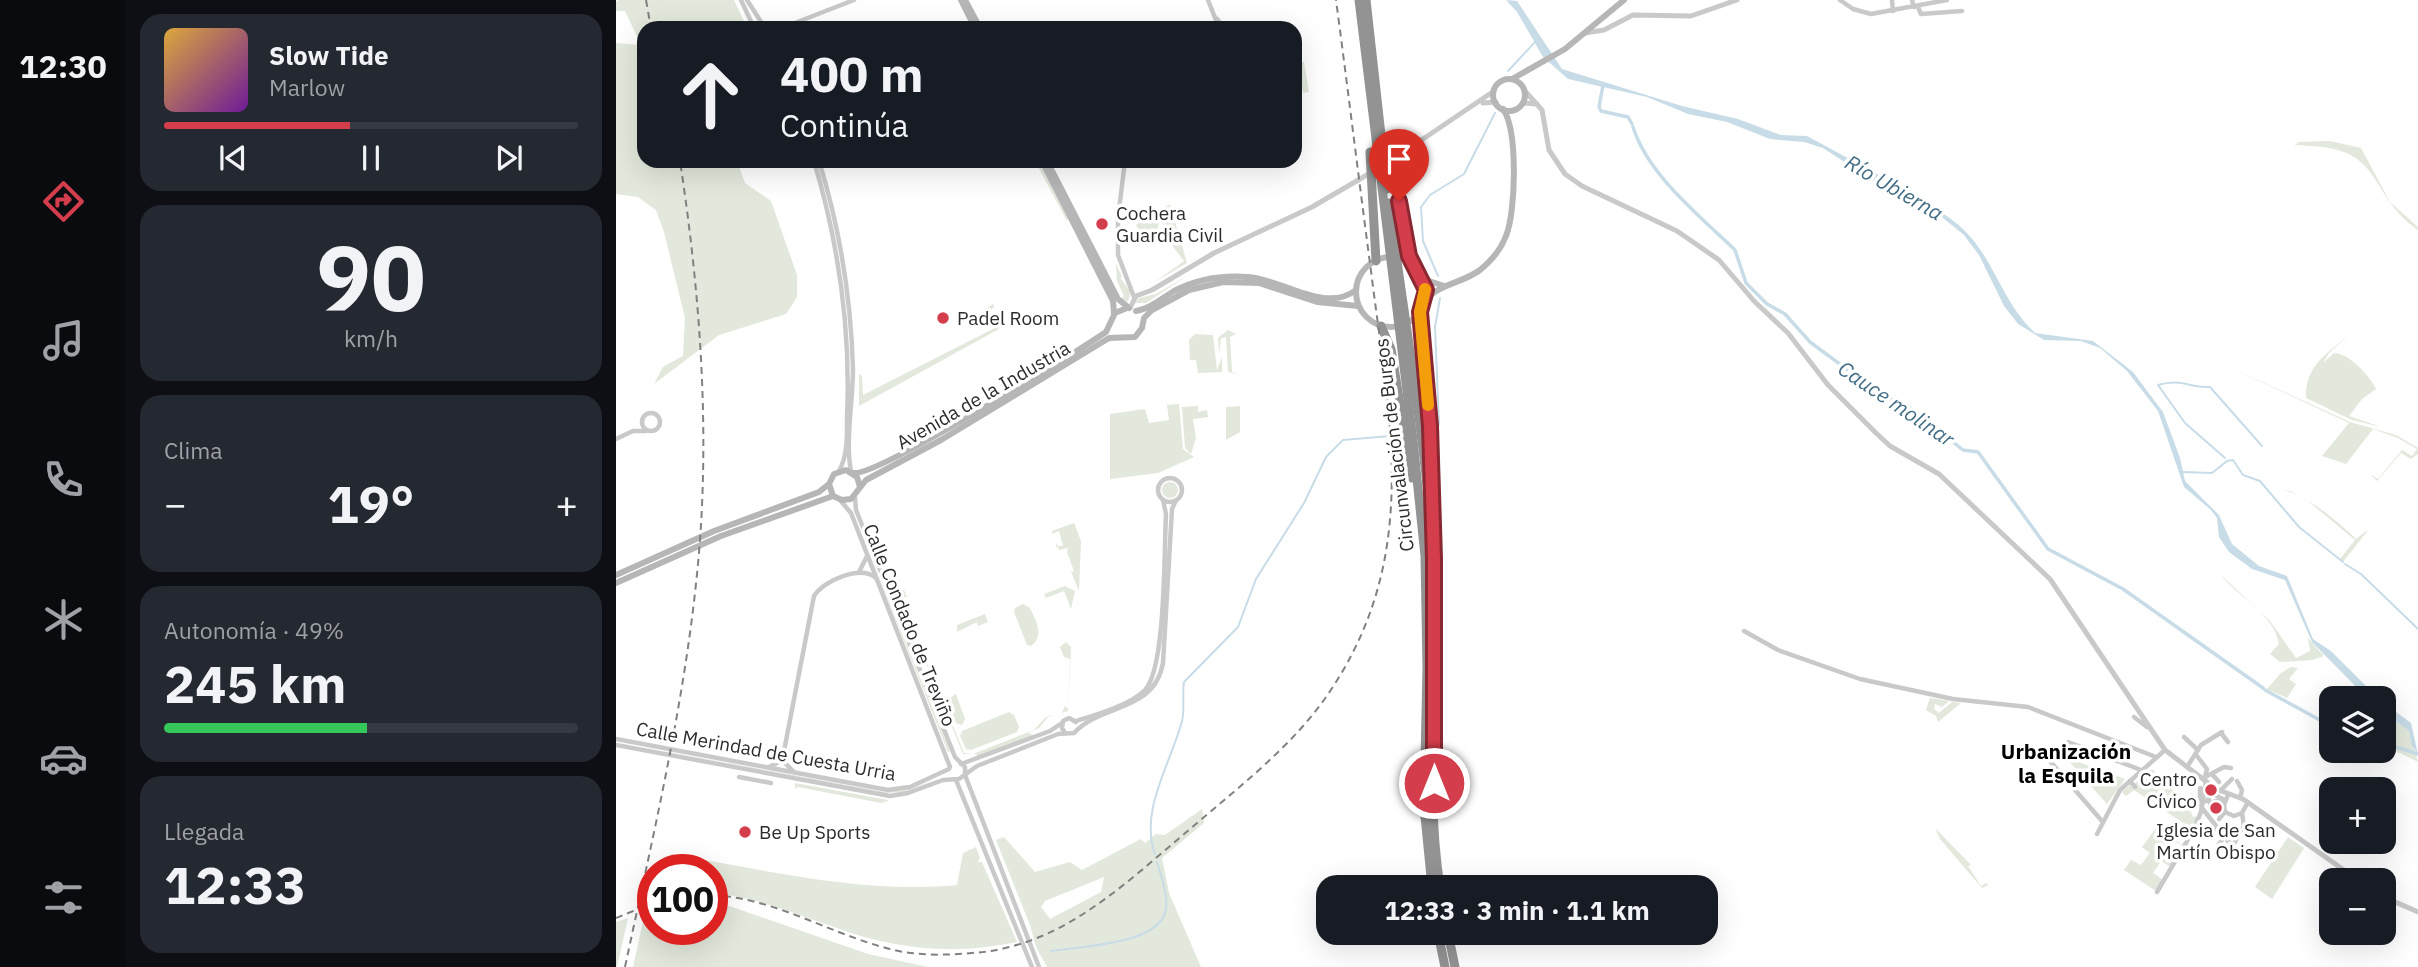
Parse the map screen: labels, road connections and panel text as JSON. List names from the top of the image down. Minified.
{"streets":{"highway":["Circunvalación de Burgos"],"main road":["Avenida de la Industria"],"street":["Calle Condado de Treviño","Calle Merindad de Cuesta Urria"]},"crossings":[["Avenida de la Industria","Calle Condado de Treviño"],["Calle Condado de Treviño","Calle Merindad de Cuesta Urria"]],"districts":["Urbanización la Esquila"],"water":["Río Ubierna","Cauce molinar"],"places":["Cochera Guardia Civil","Padel Room","Centro Cívico","Iglesia de San Martín Obispo","Be Up Sports"],"page":{"tabs":"12:30","turn":["400 m","Continúa"],"song":["Slow Tide","Marlow"],"tile":[["90","km/h"],"Clima",["Autonomía · 49%","245 km"],["Llegada","12:33"]],"heat":["−","19°","+"],"map_buttons":["+","−"],"limit":"100","trip":"12:33 · 3 min · 1.1 km"}}
